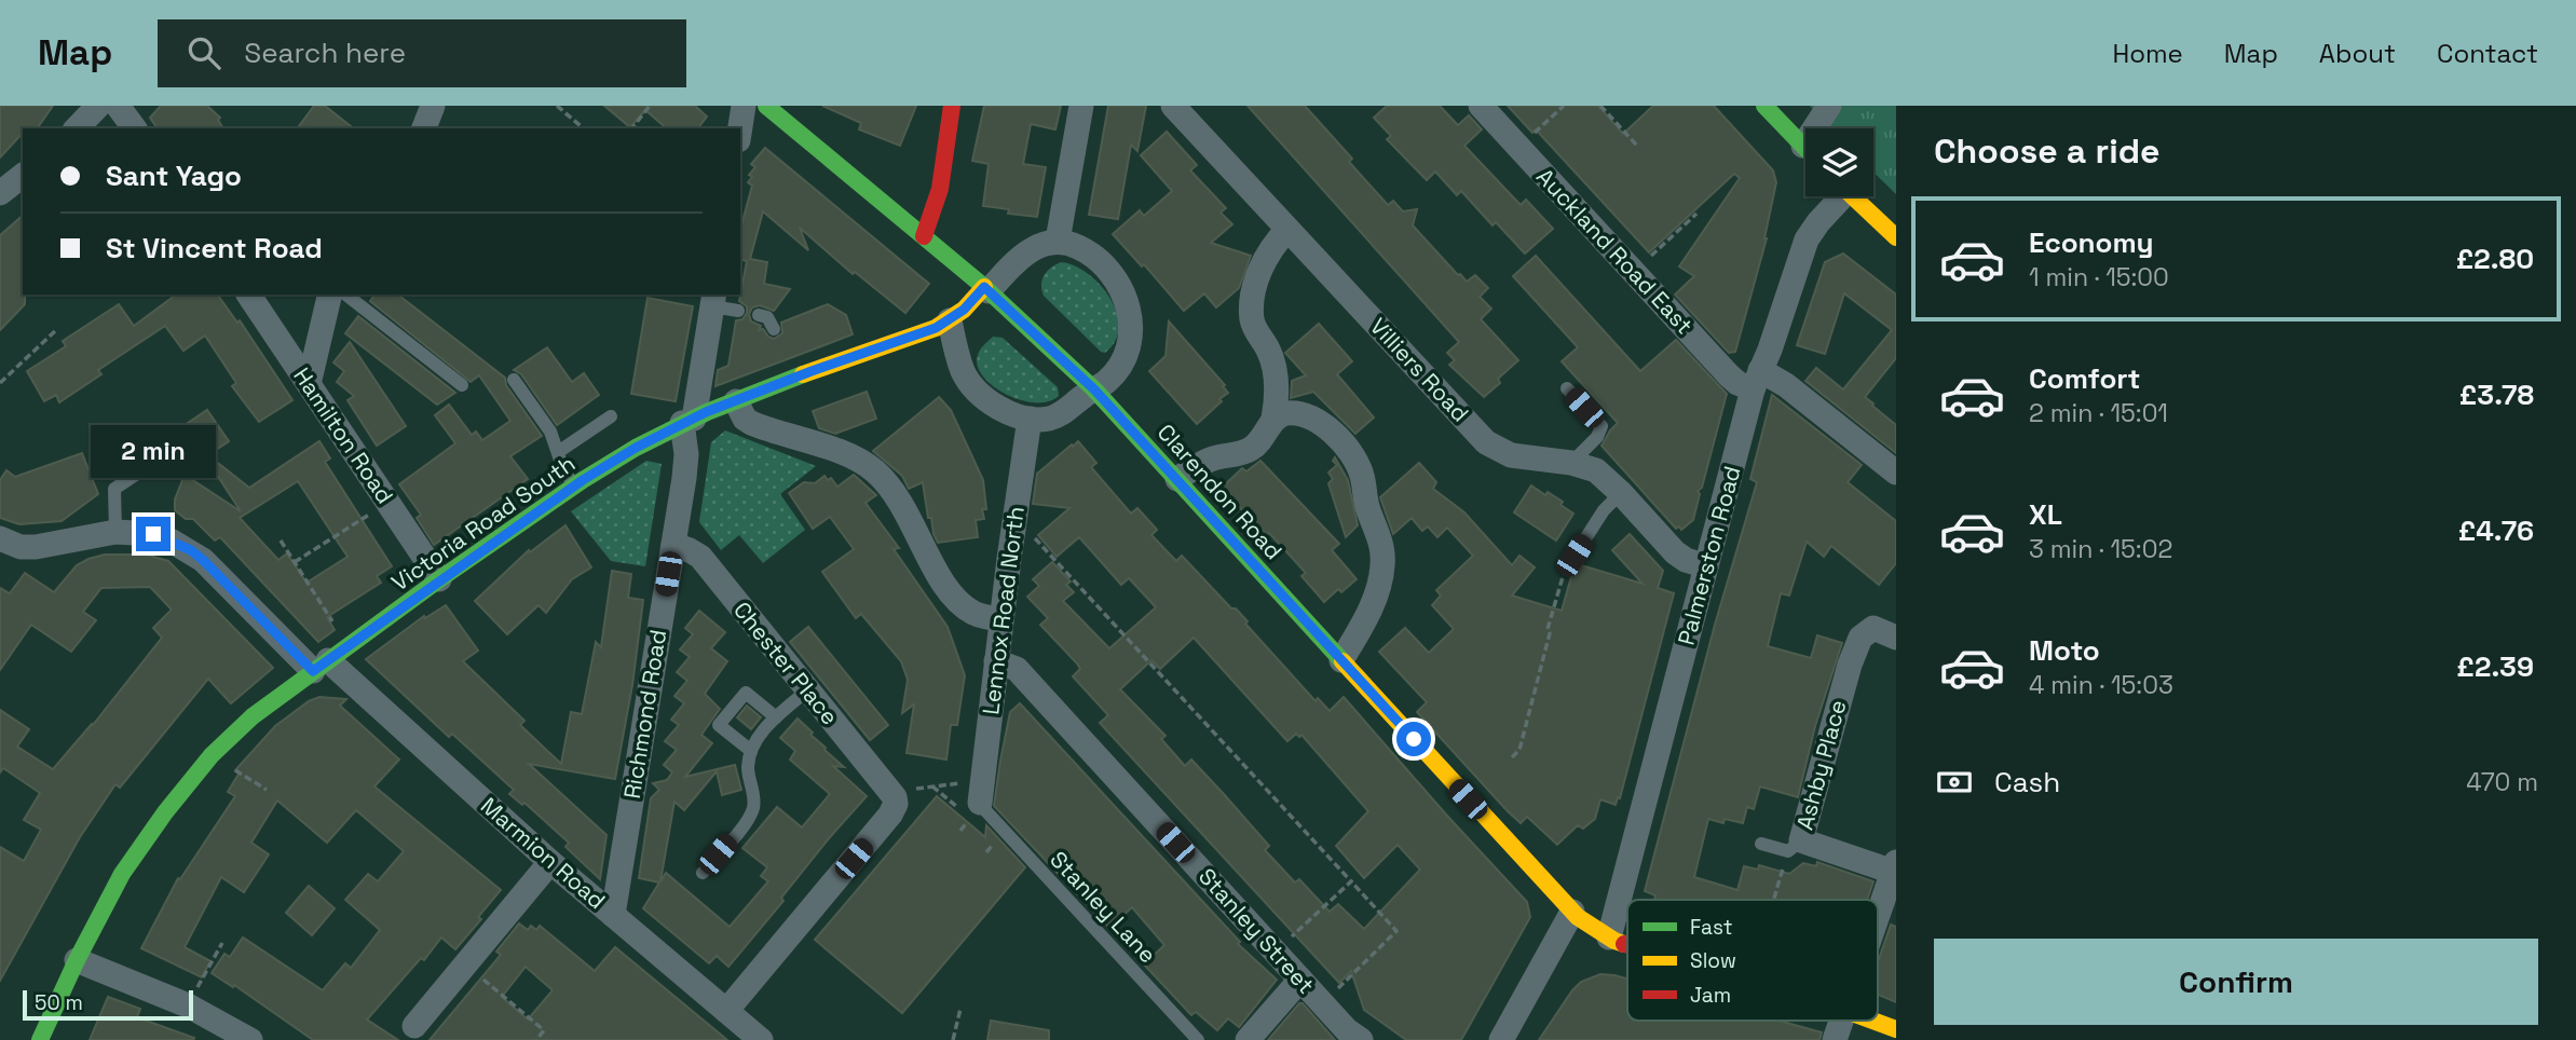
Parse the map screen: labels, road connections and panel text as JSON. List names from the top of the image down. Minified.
{"streets":{"main road":["Clarendon Road","Victoria Road South"],"street":["Auckland Road East","Villiers Road","Hamilton Road","Palmerston Road","Lennox Road North","Chester Place","Richmond Road","Ashby Place","Marmion Road","Stanley Street"],"lane":["Stanley Lane"]},"crossings":[["Auckland Road East","Palmerston Road"],["Villiers Road","Palmerston Road"],["Hamilton Road","Victoria Road South"],["Clarendon Road","Victoria Road South"],["Clarendon Road","Palmerston Road"],["Victoria Road South","Richmond Road"],["Victoria Road South","Marmion Road"],["Lennox Road North","Stanley Lane"],["Lennox Road North","Stanley Street"],["Chester Place","Richmond Road"],["Richmond Road","Marmion Road"]],"legend":["Fast","Slow","Jam"],"scale_bar":"50 m","page":{"header":"Map","search":"Search here","nav":["Home","Map","About","Contact"],"heading":"Choose a ride","banner":["Sant Yago","St Vincent Road"],"list":[{"name":"Economy","note":"1 min · 15:00","value":"£2.80"},{"name":"Comfort","note":"2 min · 15:01","value":"£3.78"},{"name":"XL","note":"3 min · 15:02","value":"£4.76"},{"name":"Moto","note":"4 min · 15:03","value":"£2.39"}],"bubble":"2 min","pay":["Cash","470 m"],"buttons":"Confirm","scale":"50 m"}}
